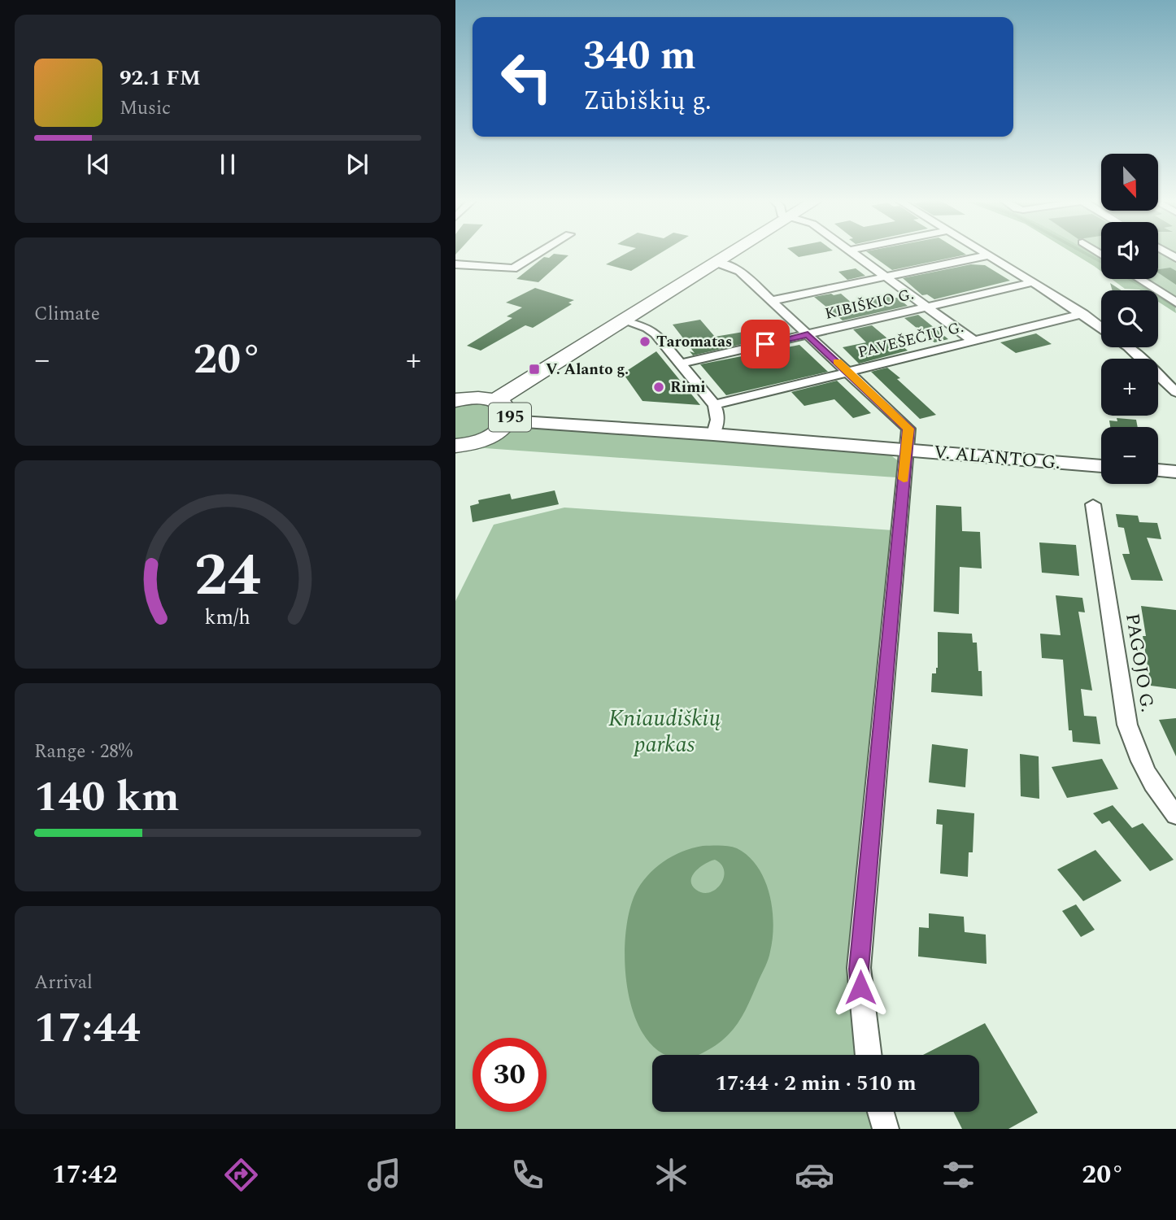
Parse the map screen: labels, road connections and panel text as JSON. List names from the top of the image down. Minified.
{"streets":{"main road":["195","V. ALANTO G."],"street":["KIBIŠKIO G.","PAVEŠEČIŲ G.","PAGOJO G."]},"crossings":[["195","V. ALANTO G."]],"parks":["Kniaudiškių parkas"],"places":{"other":["Taromatas","Rimi"],"transit":["V. Alanto g."]},"north":"bottom","page":{"turn":["340 m","Zūbiškių g."],"song":["92.1 FM","Music"],"map_buttons":["+","−"],"tile":["Climate",["Range · 28%","140 km"],["Arrival","17:44"]],"heat":["−","20°","+"],"limit":"30","trip":"17:44 · 2 min · 510 m","tabs":["17:42","20°"],"gauge":["24","km/h"]}}
